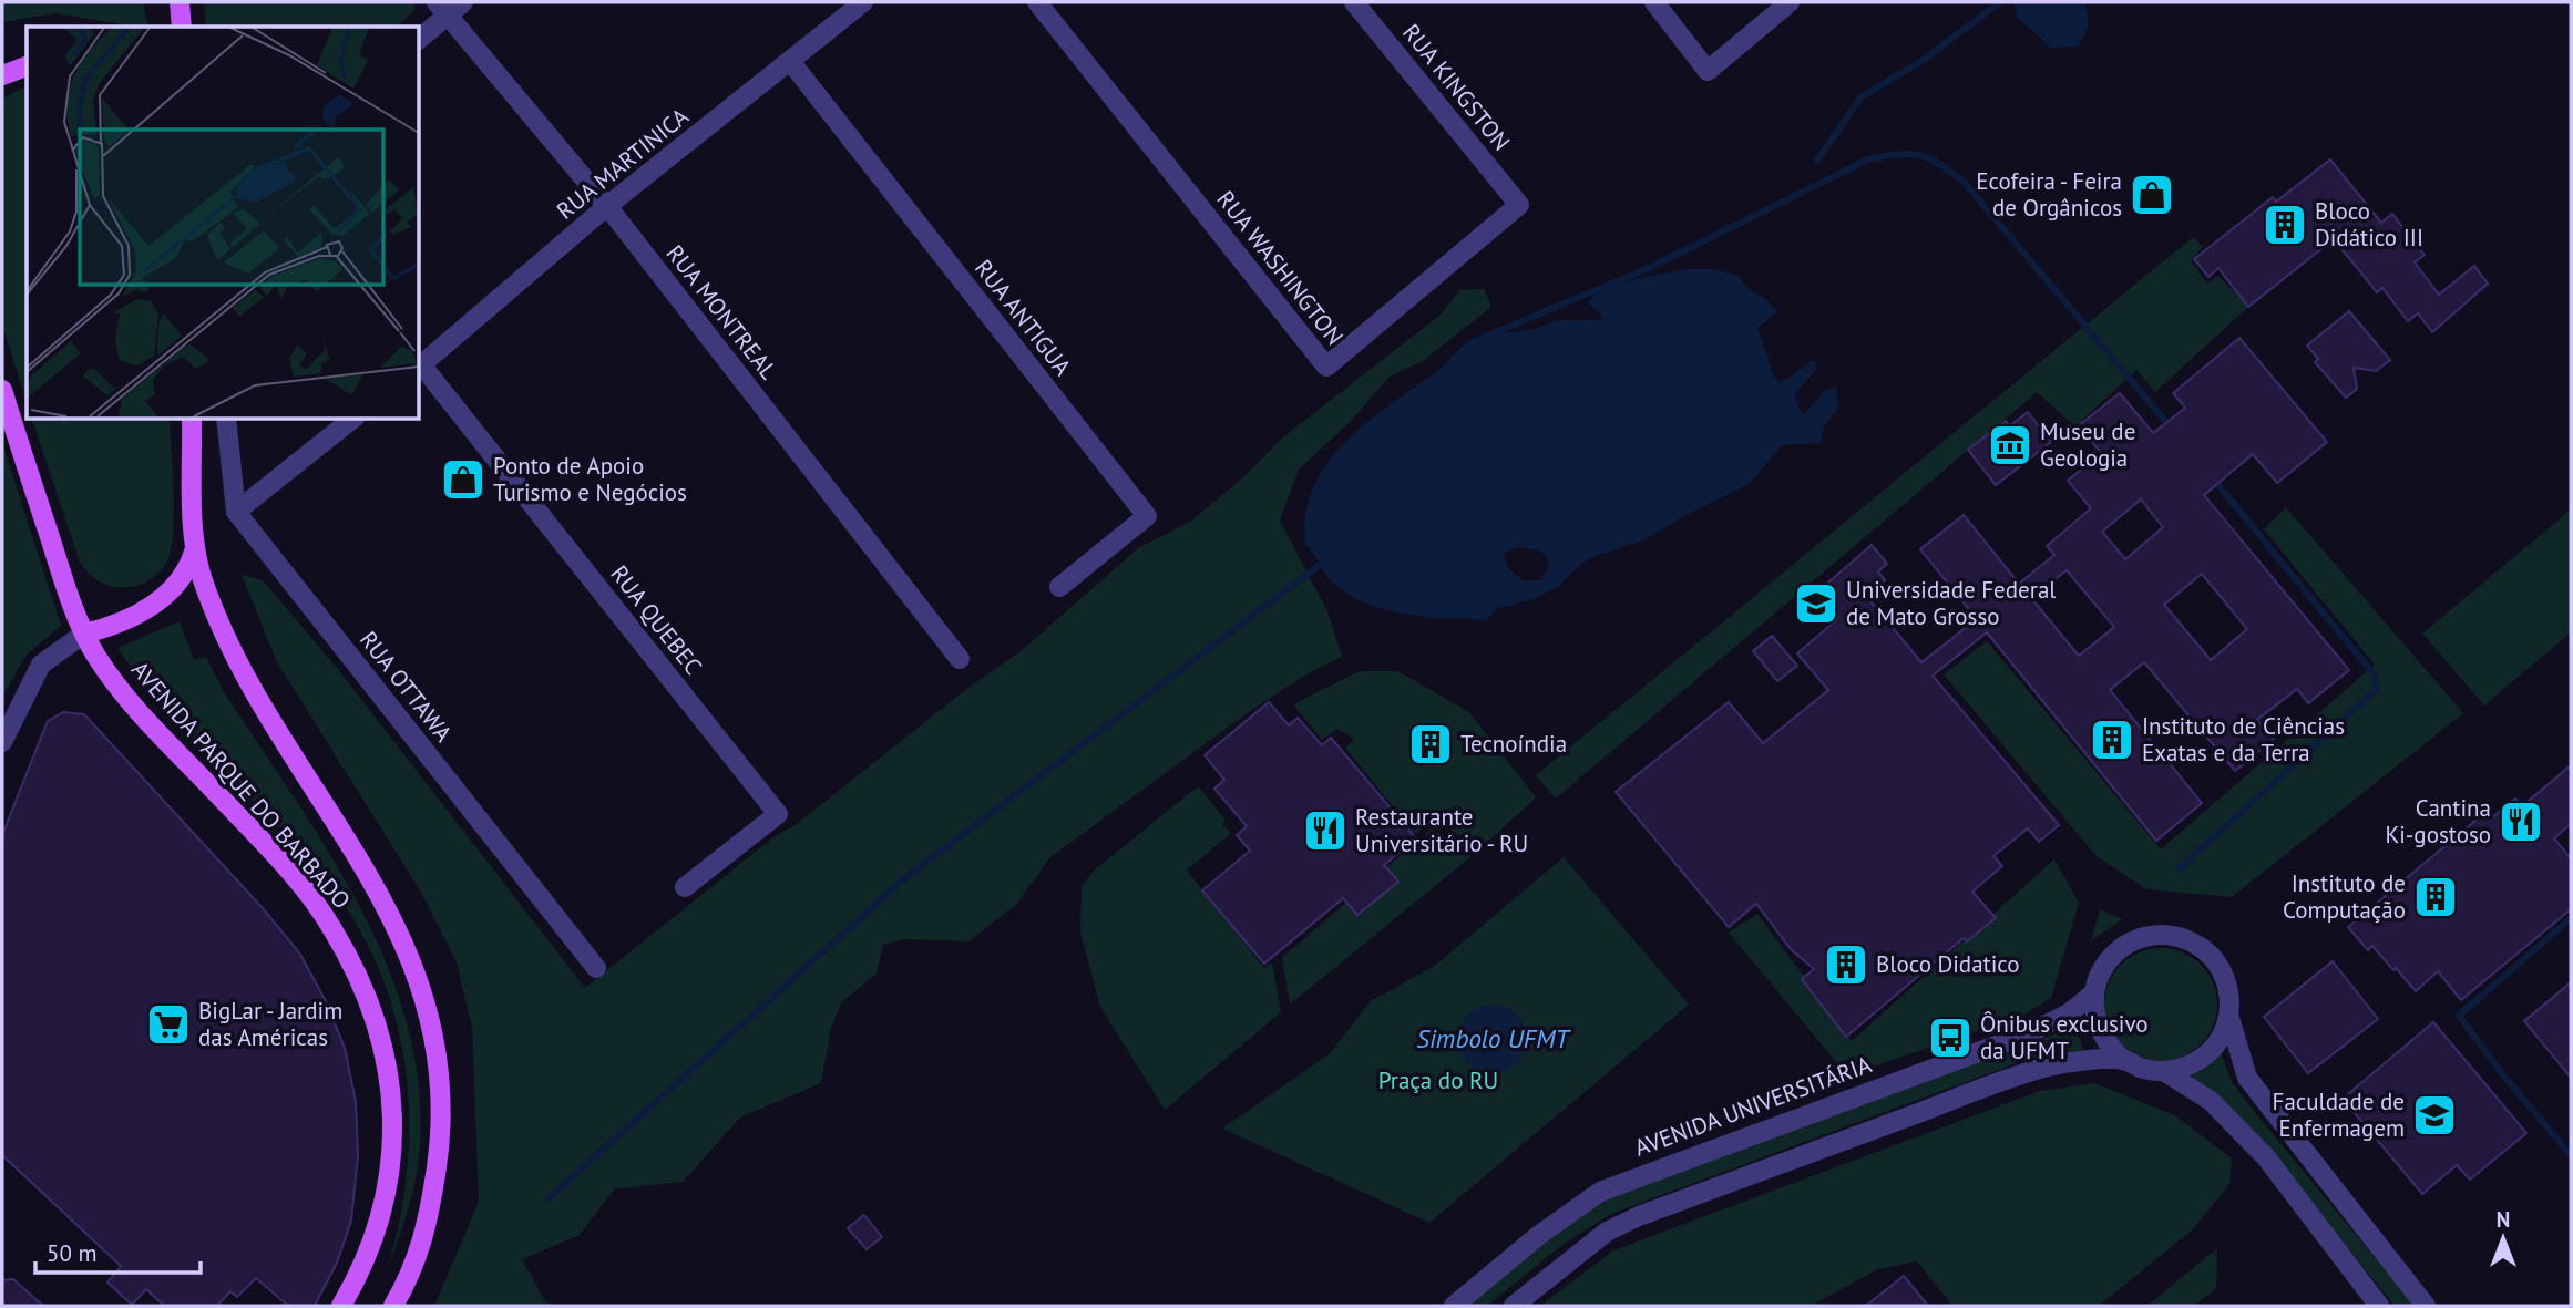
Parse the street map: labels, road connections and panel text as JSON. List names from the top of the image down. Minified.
{"streets":{"main road":["AVENIDA PARQUE DO BARBADO"],"street":["RUA KINGSTON","RUA MARTINICA","RUA WASHINGTON","RUA MONTREAL","RUA ANTIGUA","RUA QUEBEC","RUA OTTAWA","AVENIDA UNIVERSITÁRIA"]},"crossings":[["RUA KINGSTON","RUA WASHINGTON"],["RUA MARTINICA","RUA MONTREAL"],["RUA MARTINICA","RUA ANTIGUA"],["RUA MARTINICA","RUA QUEBEC"]],"water":["Simbolo UFMT"],"parks":["Praça do RU"],"places":{"shop":["Ecofeira - Feira de Orgânicos","Ponto de Apoio Turismo e Negócios"],"building":["Bloco Didático III","Instituto de Ciências Exatas e da Terra","Tecnoíndia","Instituto de Computação","Bloco Didatico"],"museum":["Museu de Geologia"],"school or university":["Universidade Federal de Mato Grosso","Faculdade de Enfermagem"],"restaurant":["Cantina Ki-gostoso","Restaurante Universitário - RU"],"supermarket":["BigLar - Jardim das Américas"],"bus stop":["Ônibus exclusivo da UFMT"]},"scale_bar":"50 m","north":"top"}
